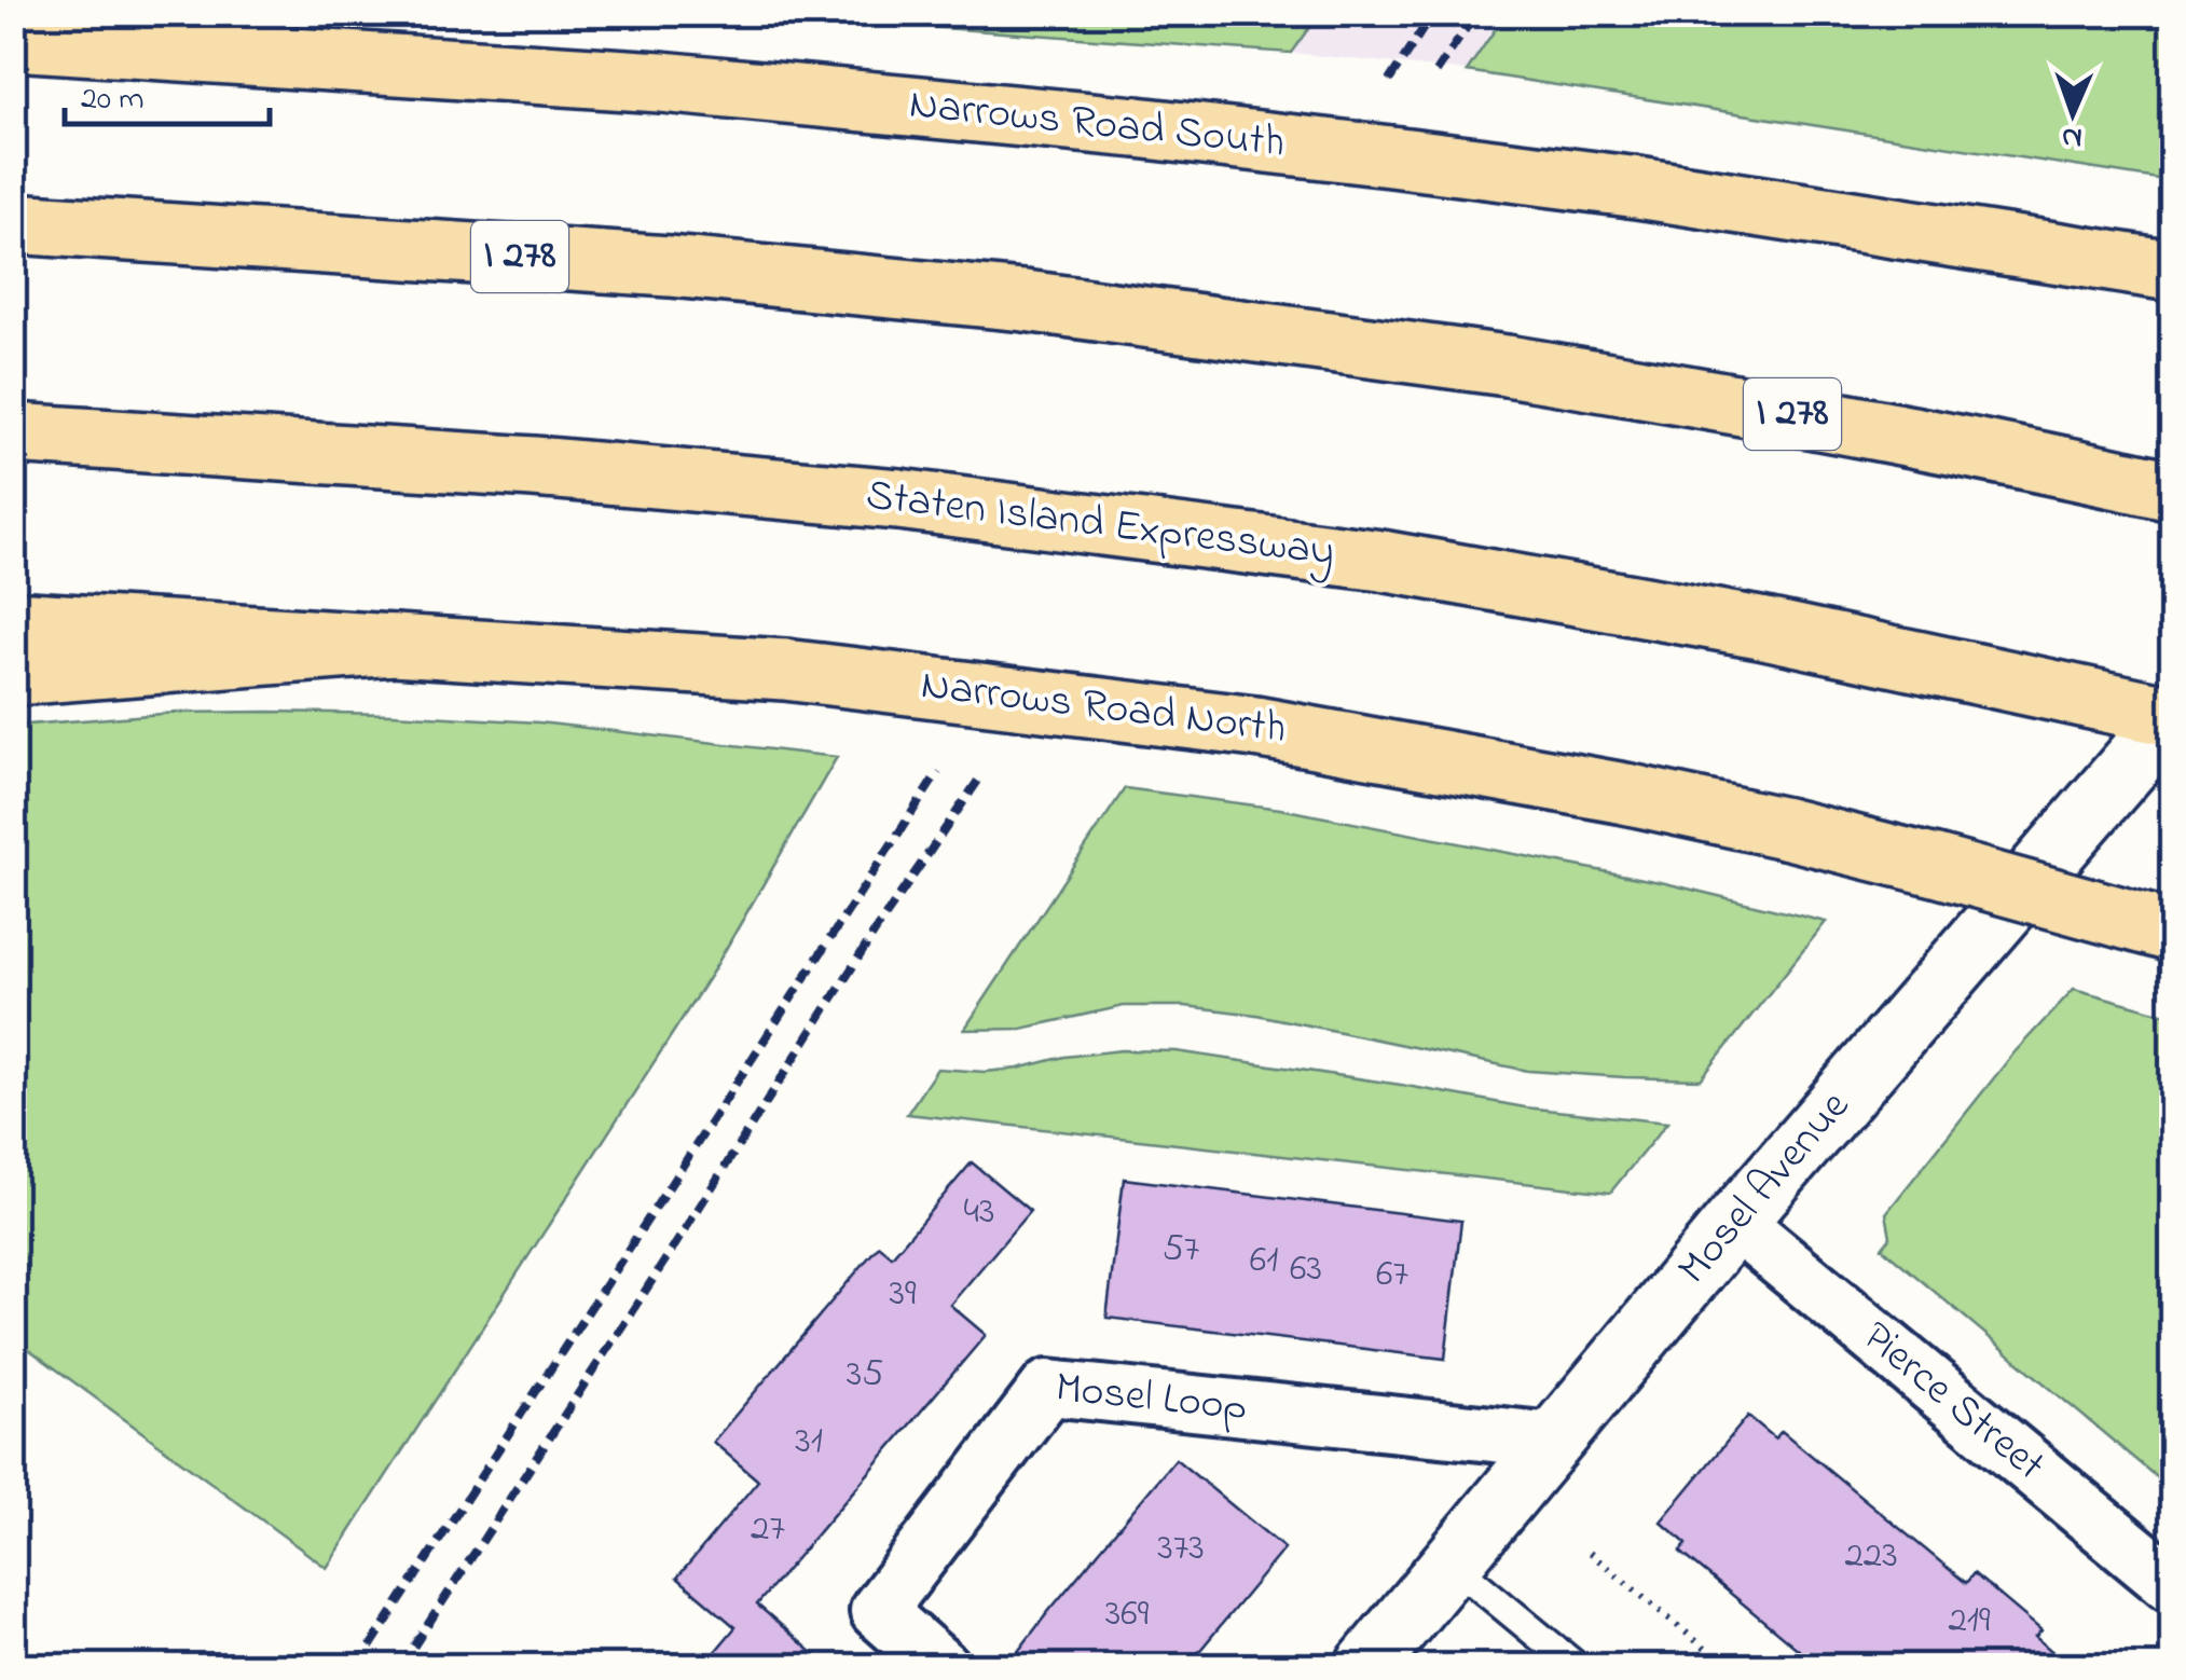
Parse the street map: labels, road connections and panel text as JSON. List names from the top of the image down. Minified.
{"streets":{"main road":["Narrows Road South","I 278","Staten Island Expressway","Narrows Road North"],"street":["Mosel Avenue","Pierce Street","Mosel Loop"]},"crossings":[["Staten Island Expressway","Mosel Avenue"],["Mosel Avenue","Pierce Street"],["Mosel Avenue","Mosel Loop"]],"house_numbers":["43","57","61","63","67","39","35","31","27","373","223","369","219"],"scale_bar":"20 m","north":"bottom"}
